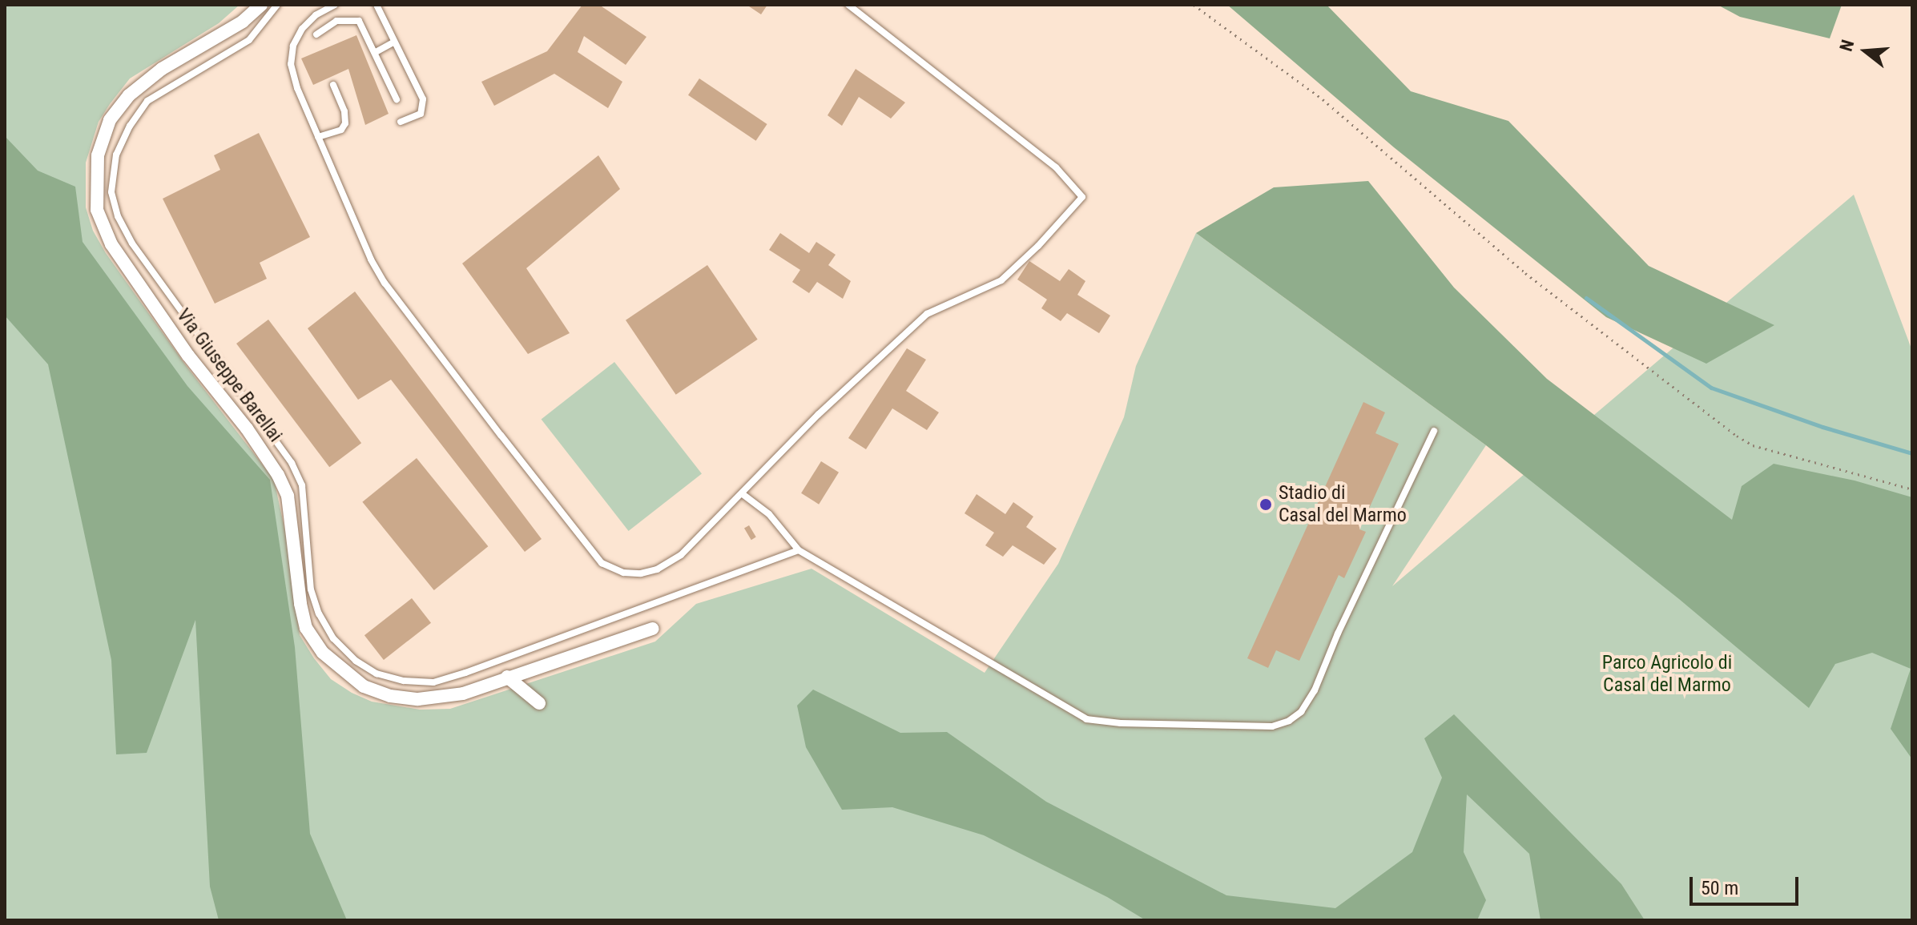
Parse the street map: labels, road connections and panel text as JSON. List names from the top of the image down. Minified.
{"streets":{"street":["Via Giuseppe Barellai"]},"parks":["Parco Agricolo di Casal del Marmo"],"places":["Stadio di Casal del Marmo"],"scale_bar":"50 m","north":"left"}
